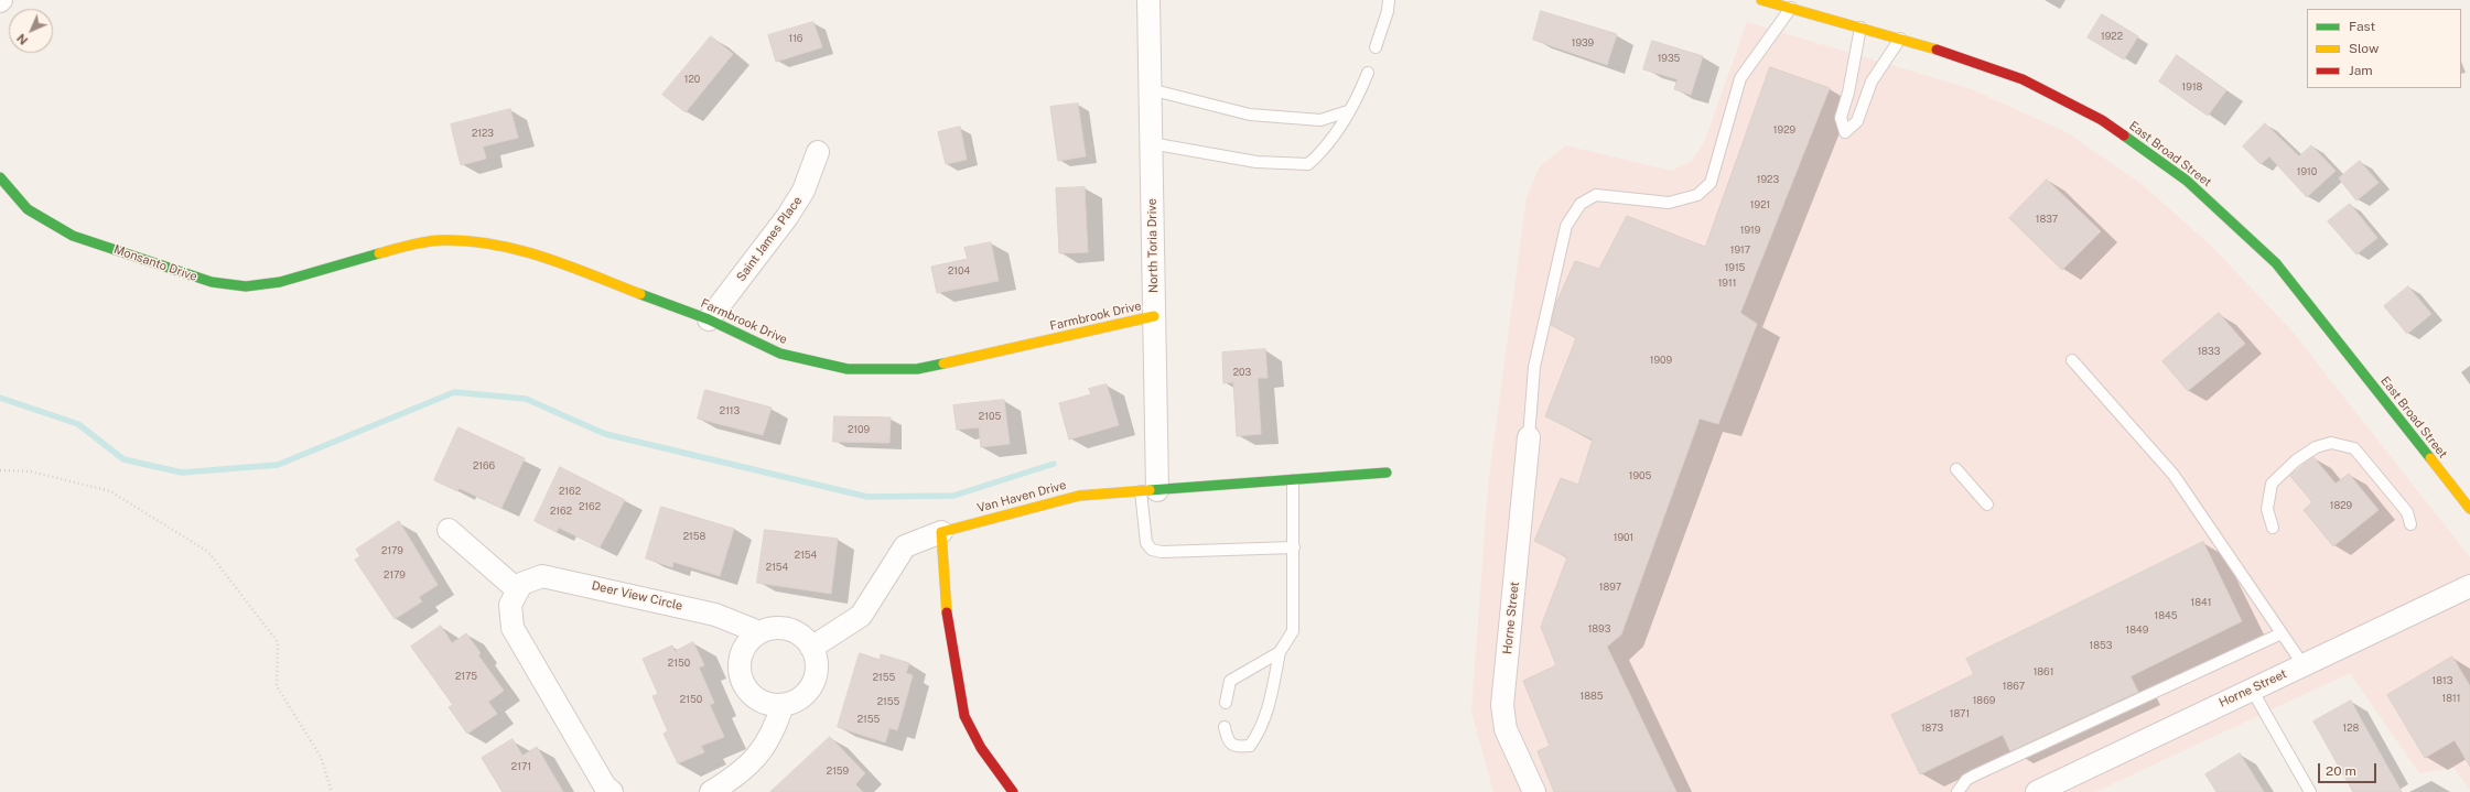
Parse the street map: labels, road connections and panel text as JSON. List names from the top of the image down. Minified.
{"streets":{"street":["East Broad Street","Saint James Place","North Toria Drive","Monsanto Drive","Farmbrook Drive","Van Haven Drive","Deer View Circle","Horne Street"]},"crossings":[["Saint James Place","Farmbrook Drive"],["North Toria Drive","Farmbrook Drive"],["North Toria Drive","Van Haven Drive"],["Monsanto Drive","Farmbrook Drive"]],"house_numbers":["1922","116","1939","1935","120","1918","1929","2123","1910","1923","1921","1837","1919","1917","1915","2104","1911","1833","1909","203","2113","2105","2109","2166","1905","2162","1829","2162","2162","2158","1901","2179","2154","2154","2179","1897","1841","1845","1893","1849","1853","2150","1861","2175","2155","1813","1867","1885","1811","2150","1869","2155","1871","2155","1873","128","2171","2159"],"legend":["Fast","Slow","Jam"],"scale_bar":"20 m","north":"bottom left"}
